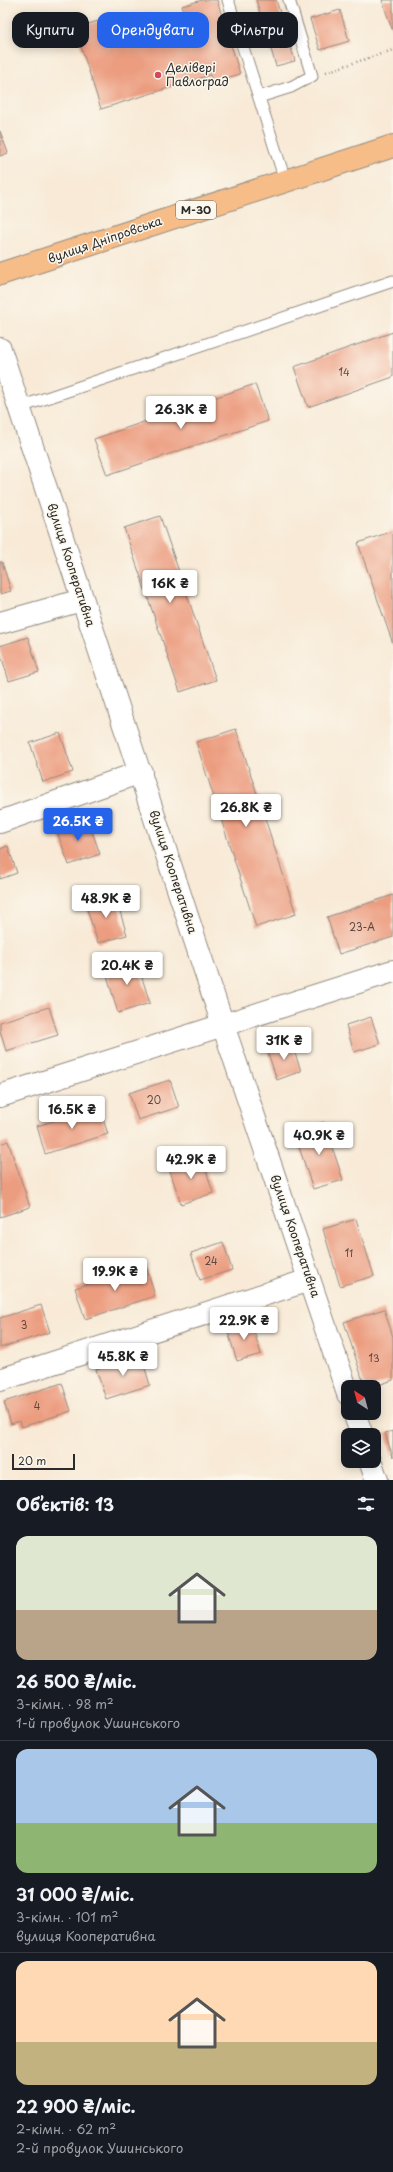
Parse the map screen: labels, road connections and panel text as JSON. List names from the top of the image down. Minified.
{"streets":{"highway":["М-30","вулиця Дніпровська"],"street":["вулиця Кооперативна"]},"places":["Делівері Павлоград"],"house_numbers":["14","23-А","20","11","24","3","13","4"],"scale_bar":"20 m","north":"top left","page":{"chip":["Купити","Орендувати","Фільтри"],"price":["26.3K ₴","16K ₴","26.8K ₴","26.5K ₴","48.9K ₴","20.4K ₴","31K ₴","16.5K ₴","40.9K ₴","42.9K ₴","19.9K ₴","22.9K ₴","45.8K ₴"],"scale":"20 m","heading":"Об’єктів: 13","list":[{"name":"26 500 ₴/міс.","note":"3-кімн. · 98 m² · 1-й провулок Ушинського"},{"name":"31 000 ₴/міс.","note":"3-кімн. · 101 m² · вулиця Кооперативна"},{"name":"22 900 ₴/міс.","note":"2-кімн. · 62 m² · 2-й провулок Ушинського"}]}}
